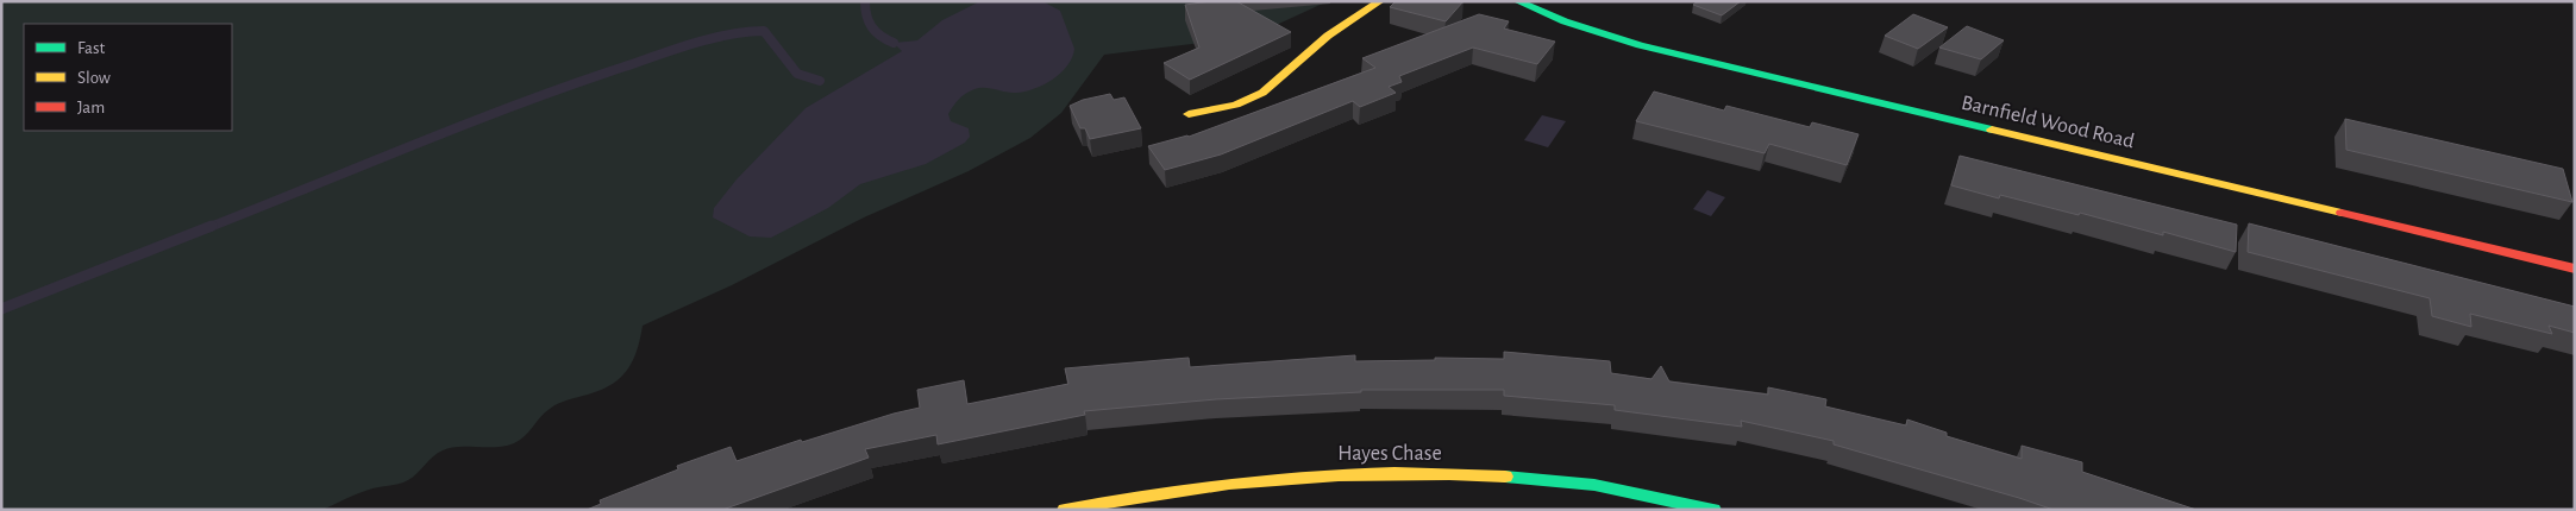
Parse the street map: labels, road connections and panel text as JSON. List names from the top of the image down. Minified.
{"streets":{"street":["Barnfield Wood Road","Hayes Chase"]},"legend":["Fast","Slow","Jam"]}
